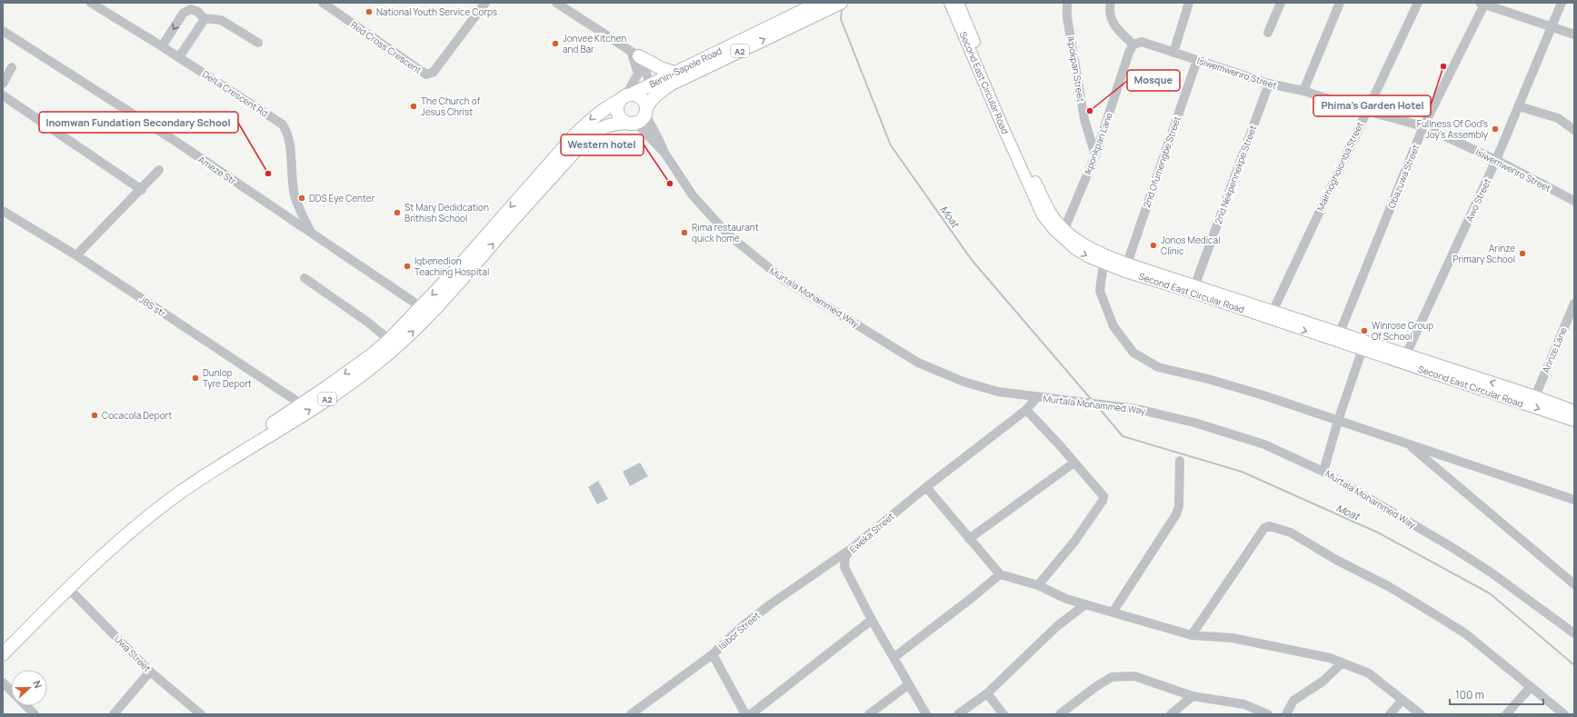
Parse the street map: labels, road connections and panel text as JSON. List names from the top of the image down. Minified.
{"streets":{"highway":["A2","Benin-Sapele Road"],"main road":["Second East Circular Road"],"street":["Red Cross Crescent","Ikpokpan Street","Isiwemwenro Street","Delta Crescent Rd","Ikponkpan Lane","2nd Ofumengbe Street","Mairhoghoionba Street","Ameze Str","2nd Nekpennekpe Street","Obazuwa Street","Awo Street","Murtala Mohammed Way","JBS str","Arinze Lane","Eweka Street","Isibor Street","Uwa Street"]},"crossings":[["A2","Benin-Sapele Road"],["A2","Ameze Str"],["A2","Murtala Mohammed Way"],["A2","JBS str"],["A2","Uwa Street"],["Benin-Sapele Road","Murtala Mohammed Way"],["Ikpokpan Street","Ikponkpan Lane"],["Isiwemwenro Street","Ikponkpan Lane"],["Isiwemwenro Street","2nd Ofumengbe Street"],["Isiwemwenro Street","Mairhoghoionba Street"],["Isiwemwenro Street","2nd Nekpennekpe Street"],["Isiwemwenro Street","Obazuwa Street"],["Isiwemwenro Street","Awo Street"],["Second East Circular Road","Ikponkpan Lane"],["Second East Circular Road","2nd Ofumengbe Street"],["Second East Circular Road","Mairhoghoionba Street"],["Second East Circular Road","2nd Nekpennekpe Street"],["Second East Circular Road","Obazuwa Street"],["Second East Circular Road","Awo Street"],["Second East Circular Road","Arinze Lane"],["Delta Crescent Rd","Ameze Str"],["Murtala Mohammed Way","Eweka Street"],["Eweka Street","Isibor Street"]],"water":["Moat"],"places":["National Youth Service Corps","Jonvee Kitchen and Bar","Phima's Garden Hotel","The Church of Jesus Christ","Mosque","Fullness Of God's Joy's Assembly","Inomwan Fundation Secondary School","Western hotel","DDS Eye Center","St Mary Dedidcation Brithish School","Rima restaurant quick home","Jonos Medical Clinic","Arinze Primary School","Igbenedion Teaching Hospital","Winrose Group Of School","Dunlop Tyre Deport","Cocacola Deport"],"scale_bar":"100 m","north":"right"}
